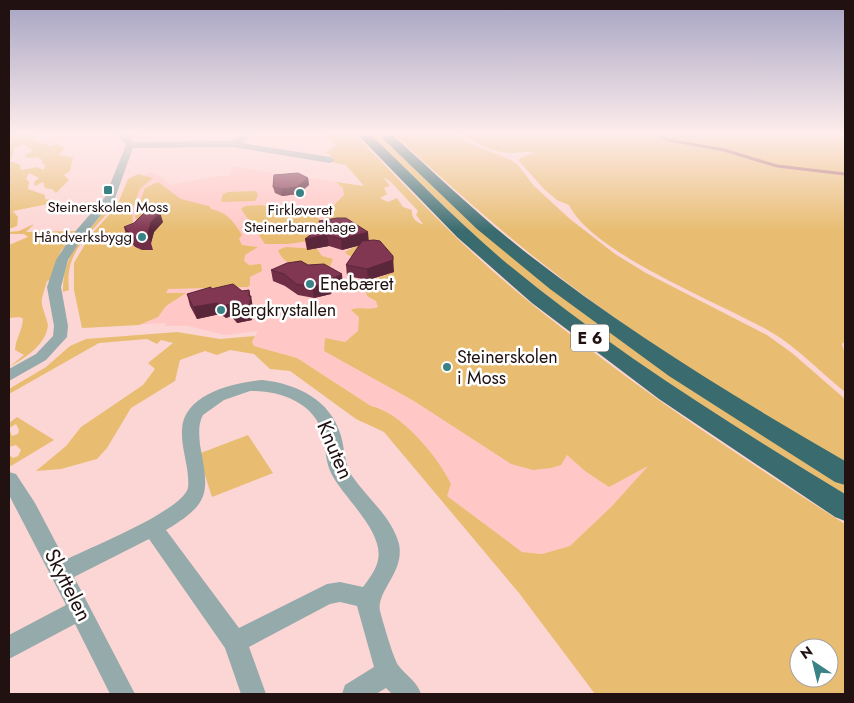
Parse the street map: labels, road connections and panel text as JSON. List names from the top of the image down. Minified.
{"streets":{"highway":["E 6"],"street":["Knuten","Skyttelen"]},"crossings":[["Knuten","Skyttelen"]],"places":{"transit":["Steinerskolen Moss"],"other":["Firkløveret Steinerbarnehage","Håndverksbygg","Enebæret","Bergkrystallen","Steinerskolen i Moss"]},"north":"top left"}
